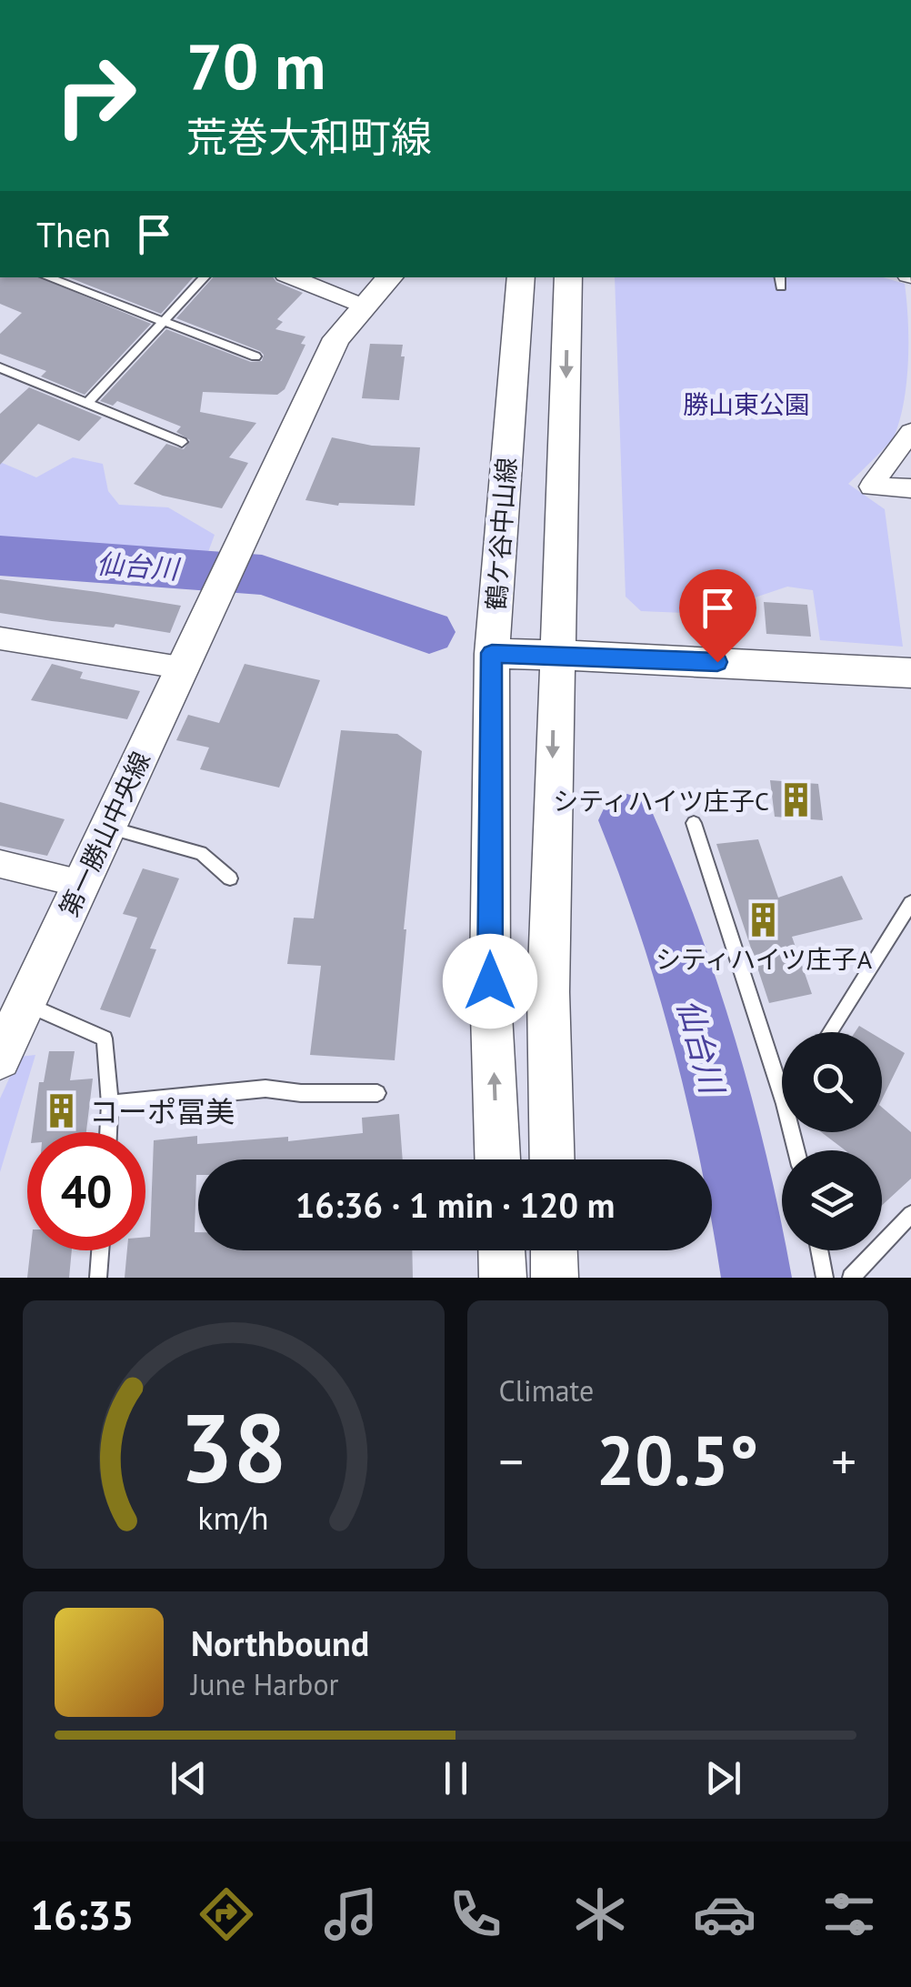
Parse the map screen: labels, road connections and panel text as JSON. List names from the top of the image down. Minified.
{"streets":{"street":["鶴ケ谷中山線","第一勝山中央線"]},"water":["仙台川"],"parks":["勝山東公園"],"places":{"building":["シティハイツ庄子C","シティハイツ庄子A","コーポ冨美"]},"page":{"turn":["70 m","荒巻大和町線"],"then":"Then","limit":"40","trip":"16:36 · 1 min · 120 m","tile":"Climate","heat":["−","20.5°","+"],"song":["Northbound","June Harbor"],"tabs":"16:35","gauge":["38","km/h"]}}
